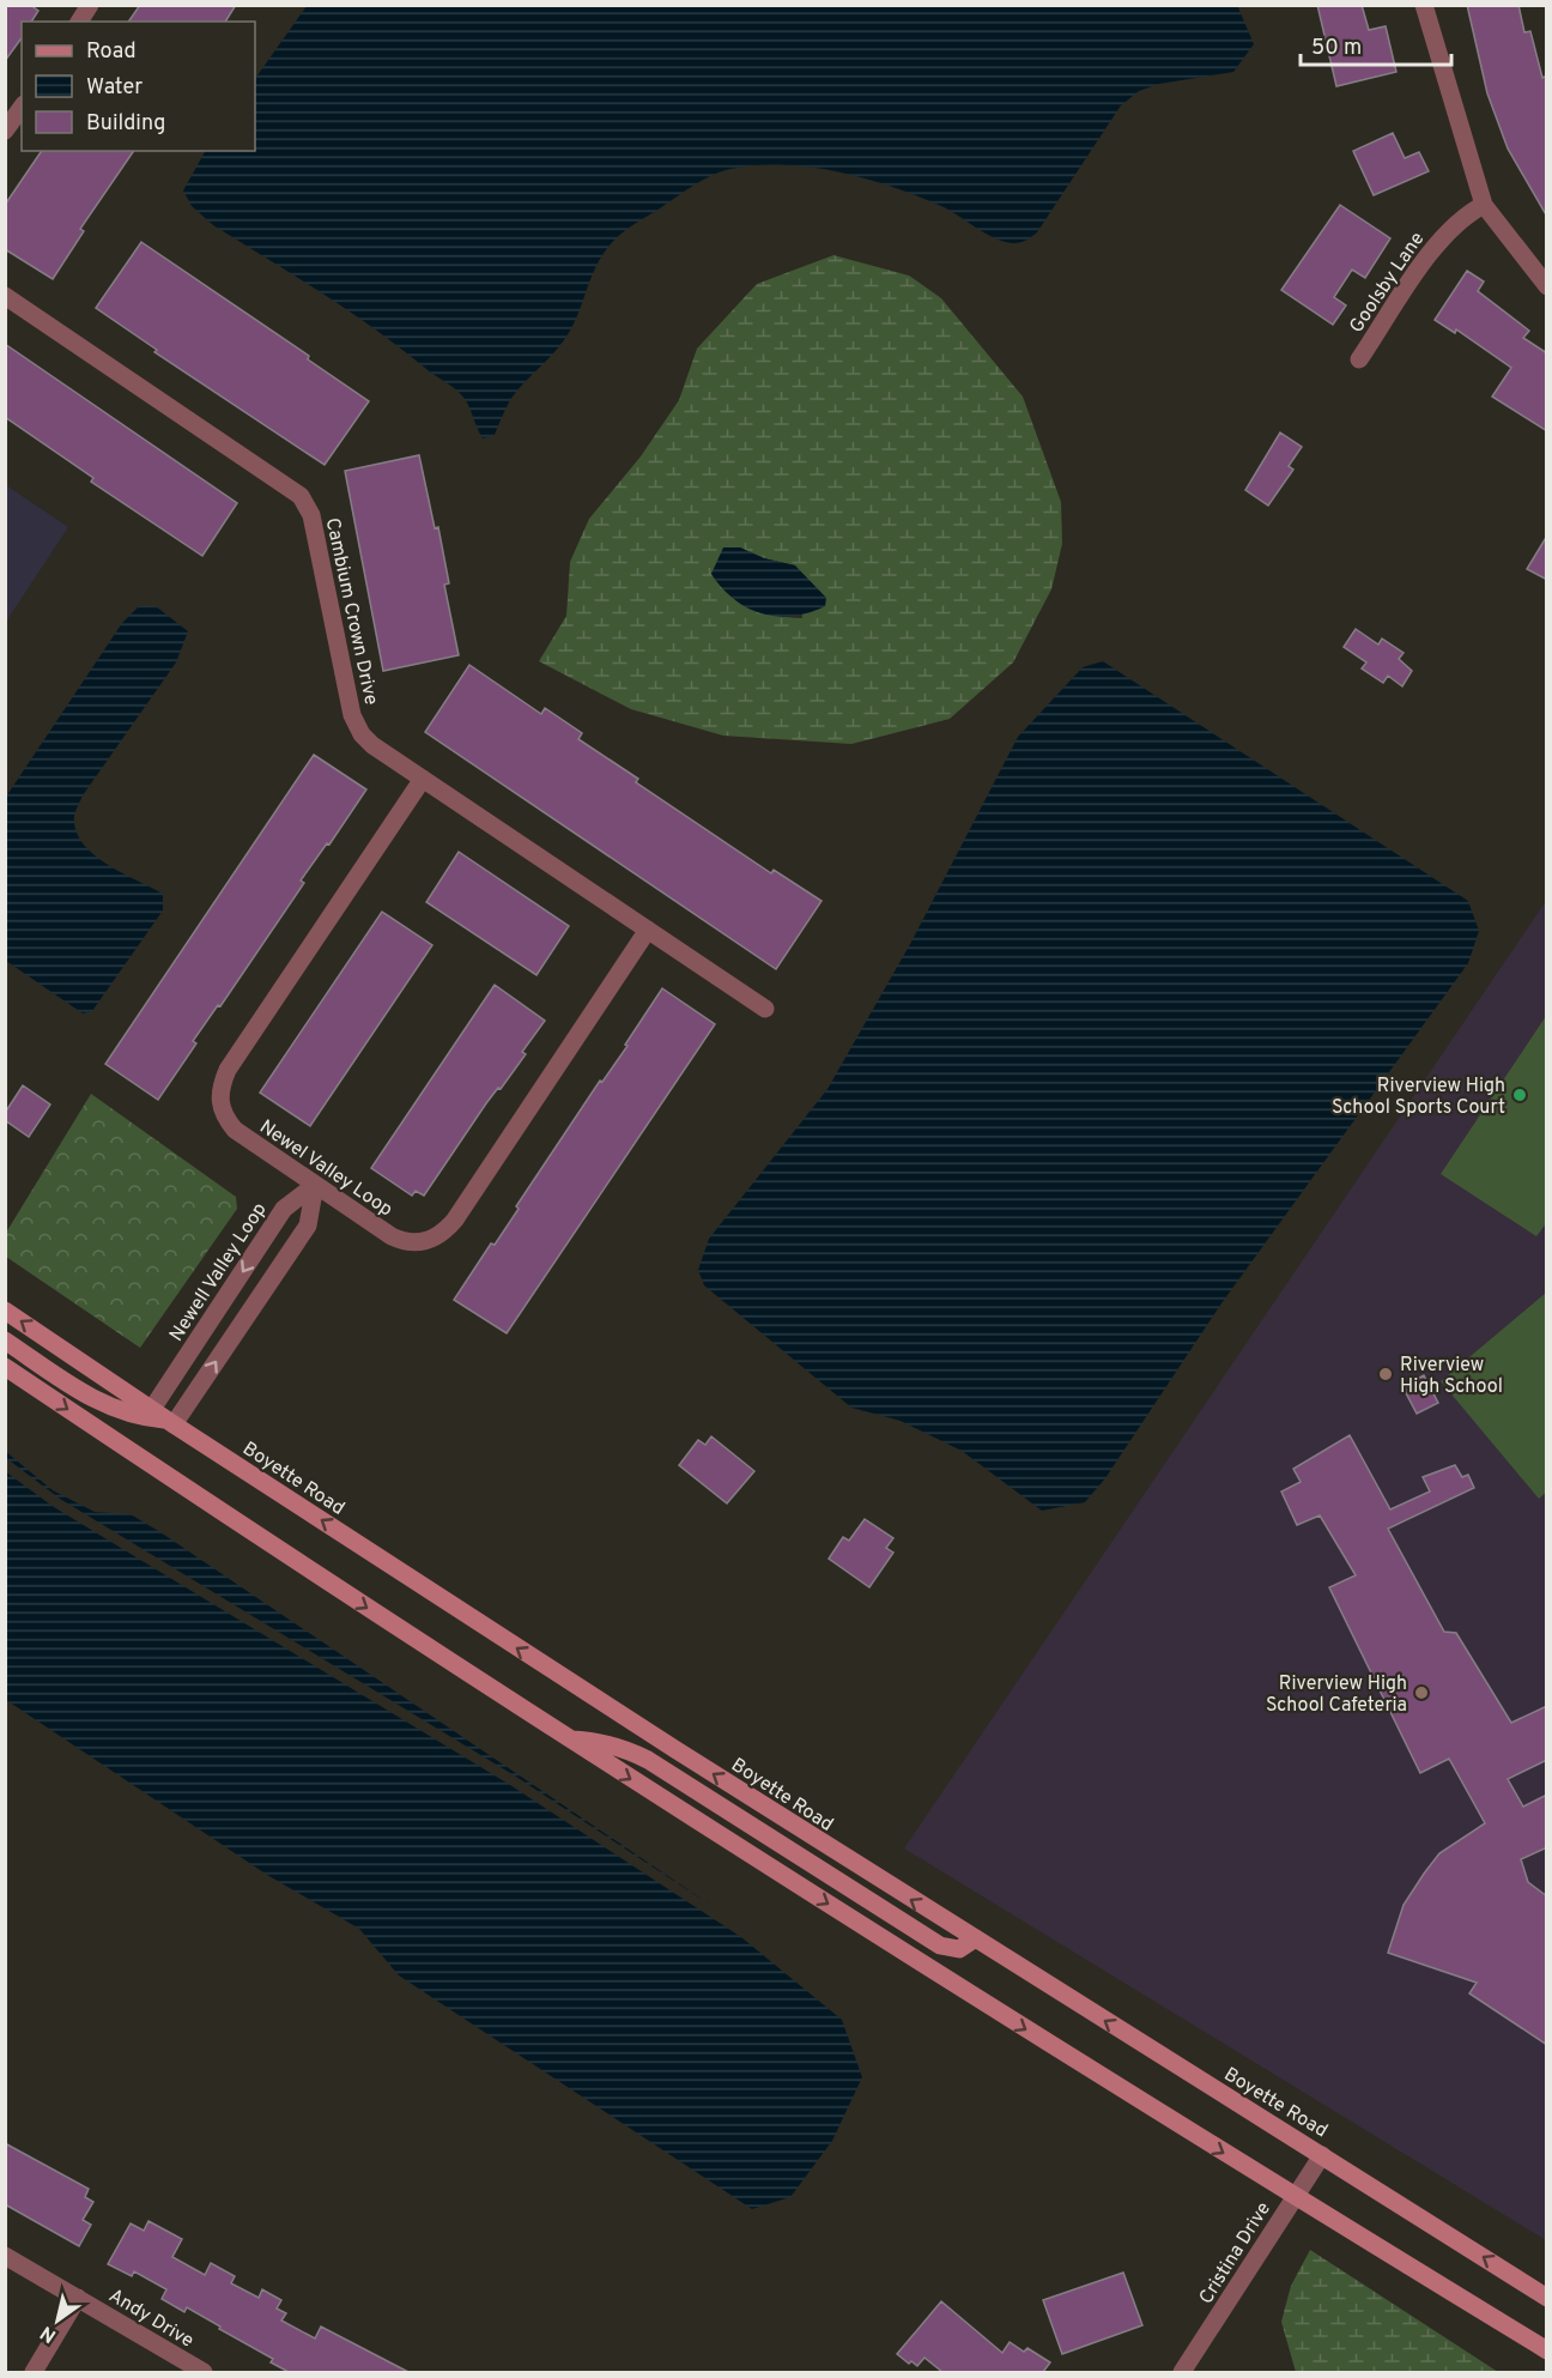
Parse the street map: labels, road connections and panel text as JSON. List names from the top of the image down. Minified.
{"streets":{"main road":["Boyette Road"],"street":["Goolsby Lane","Cambium Crown Drive","Newel Valley Loop","Newell Valley Loop","Cristina Drive","Andy Drive"]},"crossings":[["Cambium Crown Drive","Newel Valley Loop"],["Newel Valley Loop","Newell Valley Loop"],["Newell Valley Loop","Boyette Road"],["Boyette Road","Cristina Drive"]],"places":["Riverview High School Sports Court","Riverview High School","Riverview High School Cafeteria"],"legend":["Road","Water","Building"],"scale_bar":"50 m","north":"bottom left"}
